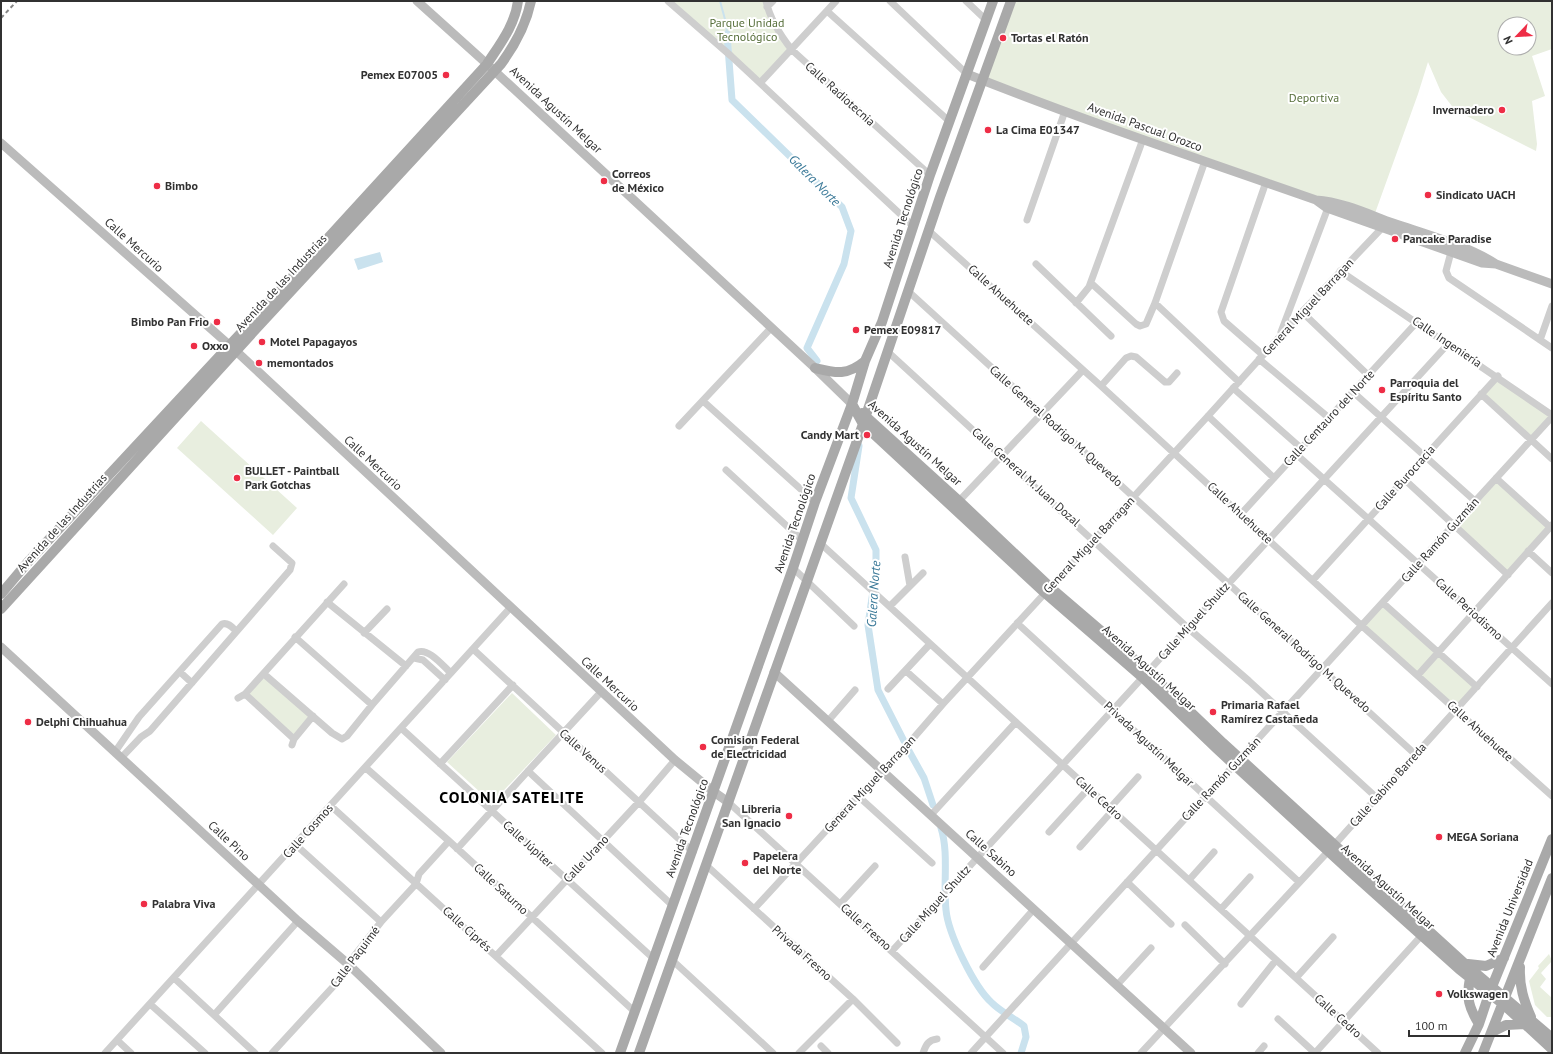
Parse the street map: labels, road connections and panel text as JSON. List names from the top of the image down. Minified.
{"streets":{"main road":["Avenida Agustín Melgar","Avenida Pascual Orozco","Avenida Tecnológico","Calle Mercurio","Avenida de las Industrias","Calle Pino","Calle Sabino","Avenida Universidad"],"street":["Calle Radiotecnia","Calle Ahuehuete","General Miguel Barragan","Calle Ingeniería","Calle Centauro del Norte","Calle General Rodrigo M. Quevedo","Calle General M. Juan Dozal","Calle Burocracia","Calle Ramón Guzmán","Calle Periodismo","Calle Miguel Shultz","Privada Agustín Melgar","Calle Venus","Calle Gabino Barreda","Calle Cedro","Calle Cosmos","Calle Júpiter","Calle Urano","Calle Saturno","Calle Fresno","Calle Ciprés","Privada Fresno","Calle Paquimé"]},"crossings":[["Calle Radiotecnia","Avenida Tecnológico"],["Avenida Agustín Melgar","Avenida Tecnológico"],["Avenida Agustín Melgar","Avenida de las Industrias"],["Avenida Agustín Melgar","General Miguel Barragan"],["Avenida Agustín Melgar","Calle Ramón Guzmán"],["Avenida Agustín Melgar","Calle Miguel Shultz"],["Avenida Agustín Melgar","Calle Gabino Barreda"],["Avenida Agustín Melgar","Avenida Universidad"],["Avenida Pascual Orozco","Avenida Tecnológico"],["Avenida Pascual Orozco","General Miguel Barragan"],["Avenida Tecnológico","Calle Mercurio"],["Avenida Tecnológico","Calle Venus"],["Avenida Tecnológico","Calle Júpiter"],["Avenida Tecnológico","Calle Saturno"],["Calle Mercurio","Avenida de las Industrias"],["Calle Mercurio","Calle Cosmos"],["Calle Mercurio","Calle Urano"],["Calle Mercurio","Calle Fresno"],["Calle Ahuehuete","General Miguel Barragan"],["Calle Ahuehuete","Calle Centauro del Norte"],["Calle Ahuehuete","Calle Burocracia"],["Calle Ahuehuete","Calle Ramón Guzmán"],["Calle Ahuehuete","Calle Miguel Shultz"],["Calle Ahuehuete","Calle Gabino Barreda"],["General Miguel Barragan","Calle Ingeniería"],["General Miguel Barragan","Calle General Rodrigo M. Quevedo"],["General Miguel Barragan","Calle General M. Juan Dozal"],["General Miguel Barragan","Calle Periodismo"],["General Miguel Barragan","Privada Agustín Melgar"],["General Miguel Barragan","Calle Cedro"],["General Miguel Barragan","Calle Sabino"],["General Miguel Barragan","Calle Fresno"],["General Miguel Barragan","Privada Fresno"],["Calle Ingeniería","Calle Centauro del Norte"],["Calle Ingeniería","Calle Burocracia"],["Calle Ingeniería","Calle Ramón Guzmán"],["Calle Ingeniería","Calle Miguel Shultz"],["Calle Centauro del Norte","Calle Periodismo"],["Calle General Rodrigo M. Quevedo","Calle Ramón Guzmán"],["Calle General Rodrigo M. Quevedo","Calle Miguel Shultz"],["Calle General Rodrigo M. Quevedo","Calle Gabino Barreda"],["Calle General M. Juan Dozal","Calle Ramón Guzmán"],["Calle General M. Juan Dozal","Calle Miguel Shultz"],["Calle General M. Juan Dozal","Calle Gabino Barreda"],["Calle Burocracia","Calle Periodismo"],["Calle Ramón Guzmán","Calle Periodismo"],["Calle Ramón Guzmán","Privada Agustín Melgar"],["Calle Ramón Guzmán","Calle Cedro"],["Calle Ramón Guzmán","Calle Sabino"],["Calle Ramón Guzmán","Calle Fresno"],["Calle Periodismo","Calle Miguel Shultz"],["Calle Periodismo","Calle Gabino Barreda"],["Calle Miguel Shultz","Privada Agustín Melgar"],["Calle Miguel Shultz","Calle Cedro"],["Calle Miguel Shultz","Calle Sabino"],["Calle Miguel Shultz","Calle Fresno"],["Privada Agustín Melgar","Calle Gabino Barreda"],["Calle Venus","Calle Cosmos"],["Calle Venus","Calle Urano"],["Calle Gabino Barreda","Calle Cedro"],["Calle Gabino Barreda","Calle Sabino"],["Calle Cosmos","Calle Pino"],["Calle Cosmos","Calle Júpiter"],["Calle Cosmos","Calle Saturno"],["Calle Cosmos","Calle Ciprés"],["Calle Pino","Calle Paquimé"],["Calle Júpiter","Calle Urano"],["Calle Urano","Calle Saturno"],["Calle Urano","Calle Ciprés"],["Calle Saturno","Calle Paquimé"],["Calle Ciprés","Calle Paquimé"]],"districts":["COLONIA SATELITE"],"water":["Galera Norte"],"parks":["Parque Unidad Tecnológico","Deportiva"],"places":["Tortas el Ratón","Pemex E07005","Invernadero","La Cima E01347","Correos de México","Bimbo","Sindicato UACH","Pancake Paradise","Bimbo Pan Frio","Pemex E09817","Motel Papagayos","Oxxo","memontados","Parroquia del Espíritu Santo","Candy Mart","BULLET - Paintball Park Gotchas","Primaria Rafael Ramírez Castañeda","Delphi Chihuahua","Comision Federal de Electricidad","Libreria San Ignacio","MEGA Soriana","Papelera del Norte","Palabra Viva","Volkswagen"],"scale_bar":"100 m","north":"bottom left"}
